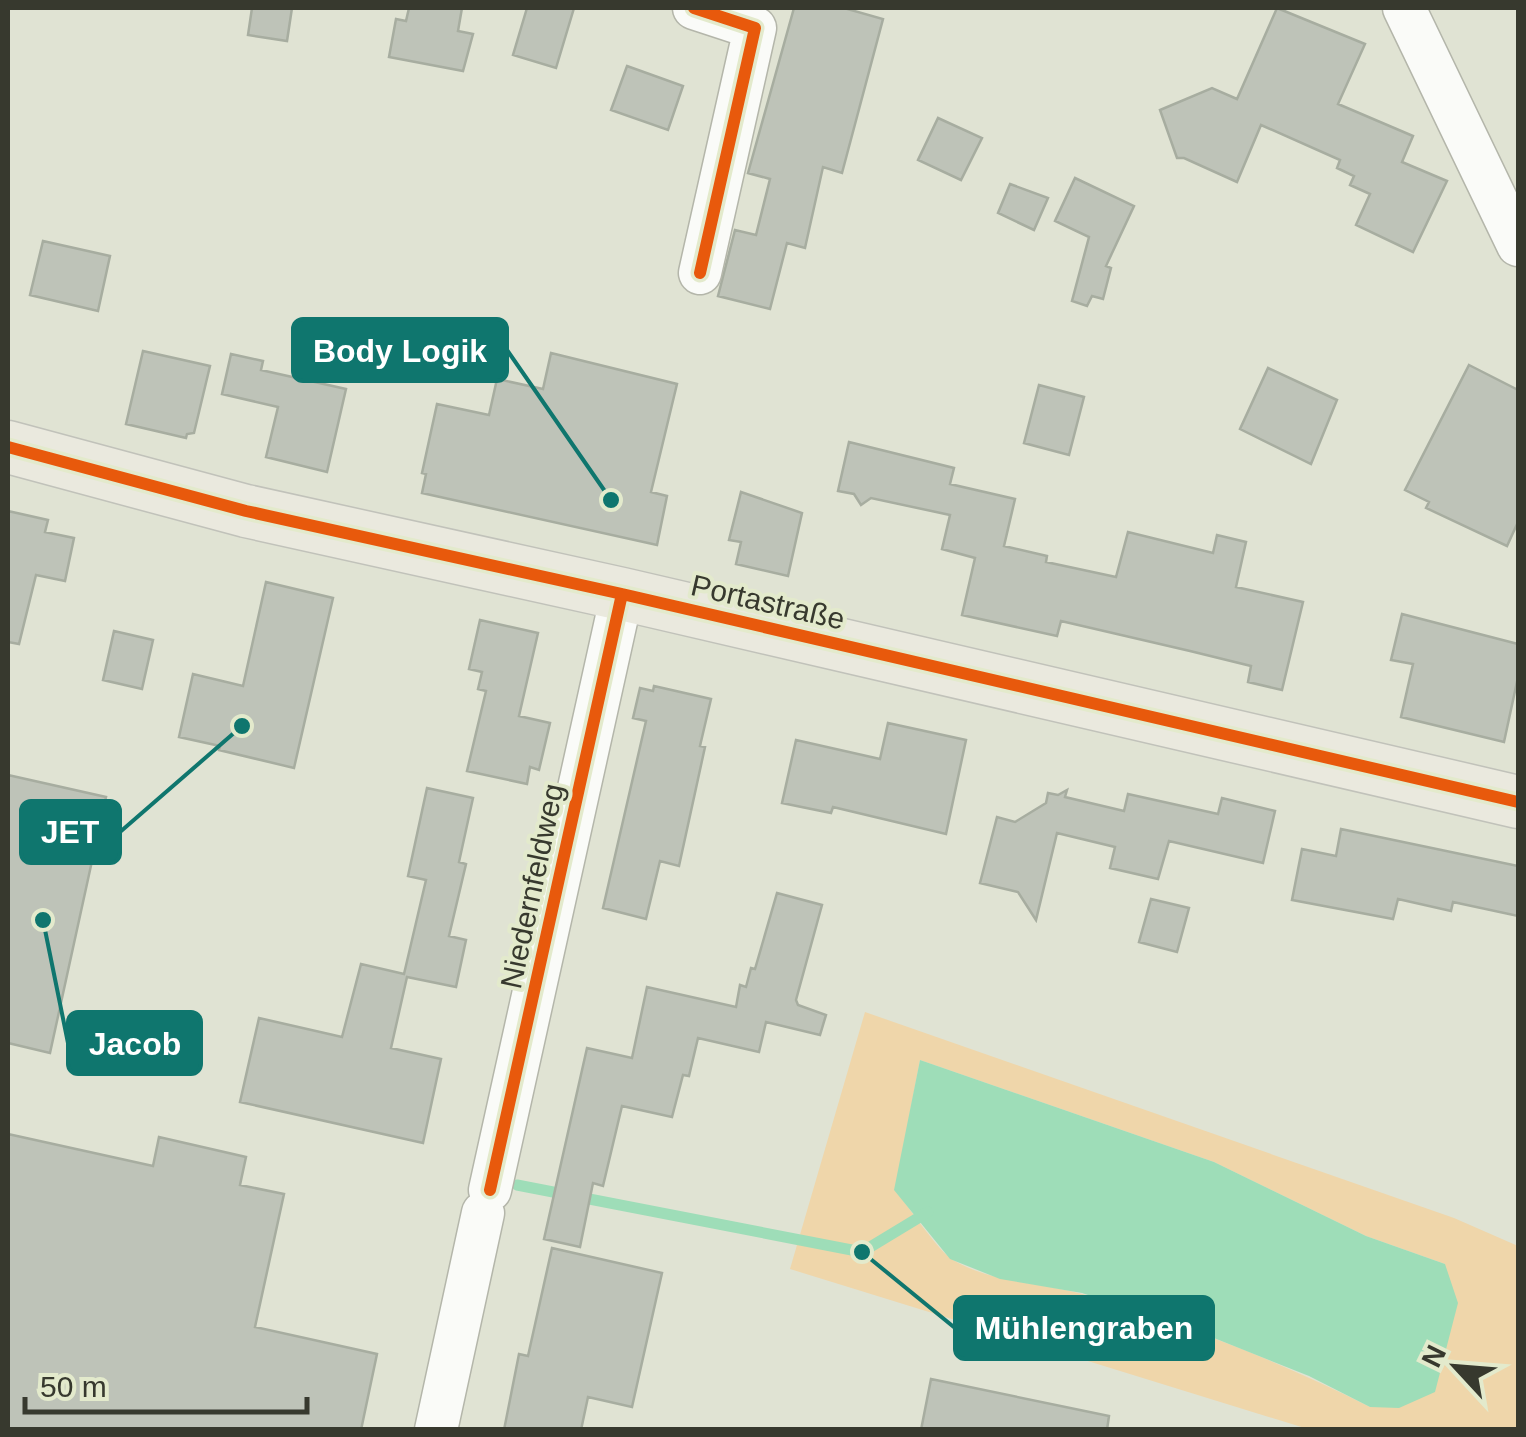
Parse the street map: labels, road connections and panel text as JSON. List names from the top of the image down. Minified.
{"streets":{"main road":["Portastraße"],"street":["Niedernfeldweg"]},"crossings":[["Portastraße","Niedernfeldweg"]],"places":["Body Logik","JET","Jacob","Mühlengraben"],"scale_bar":"50 m","north":"top left"}
